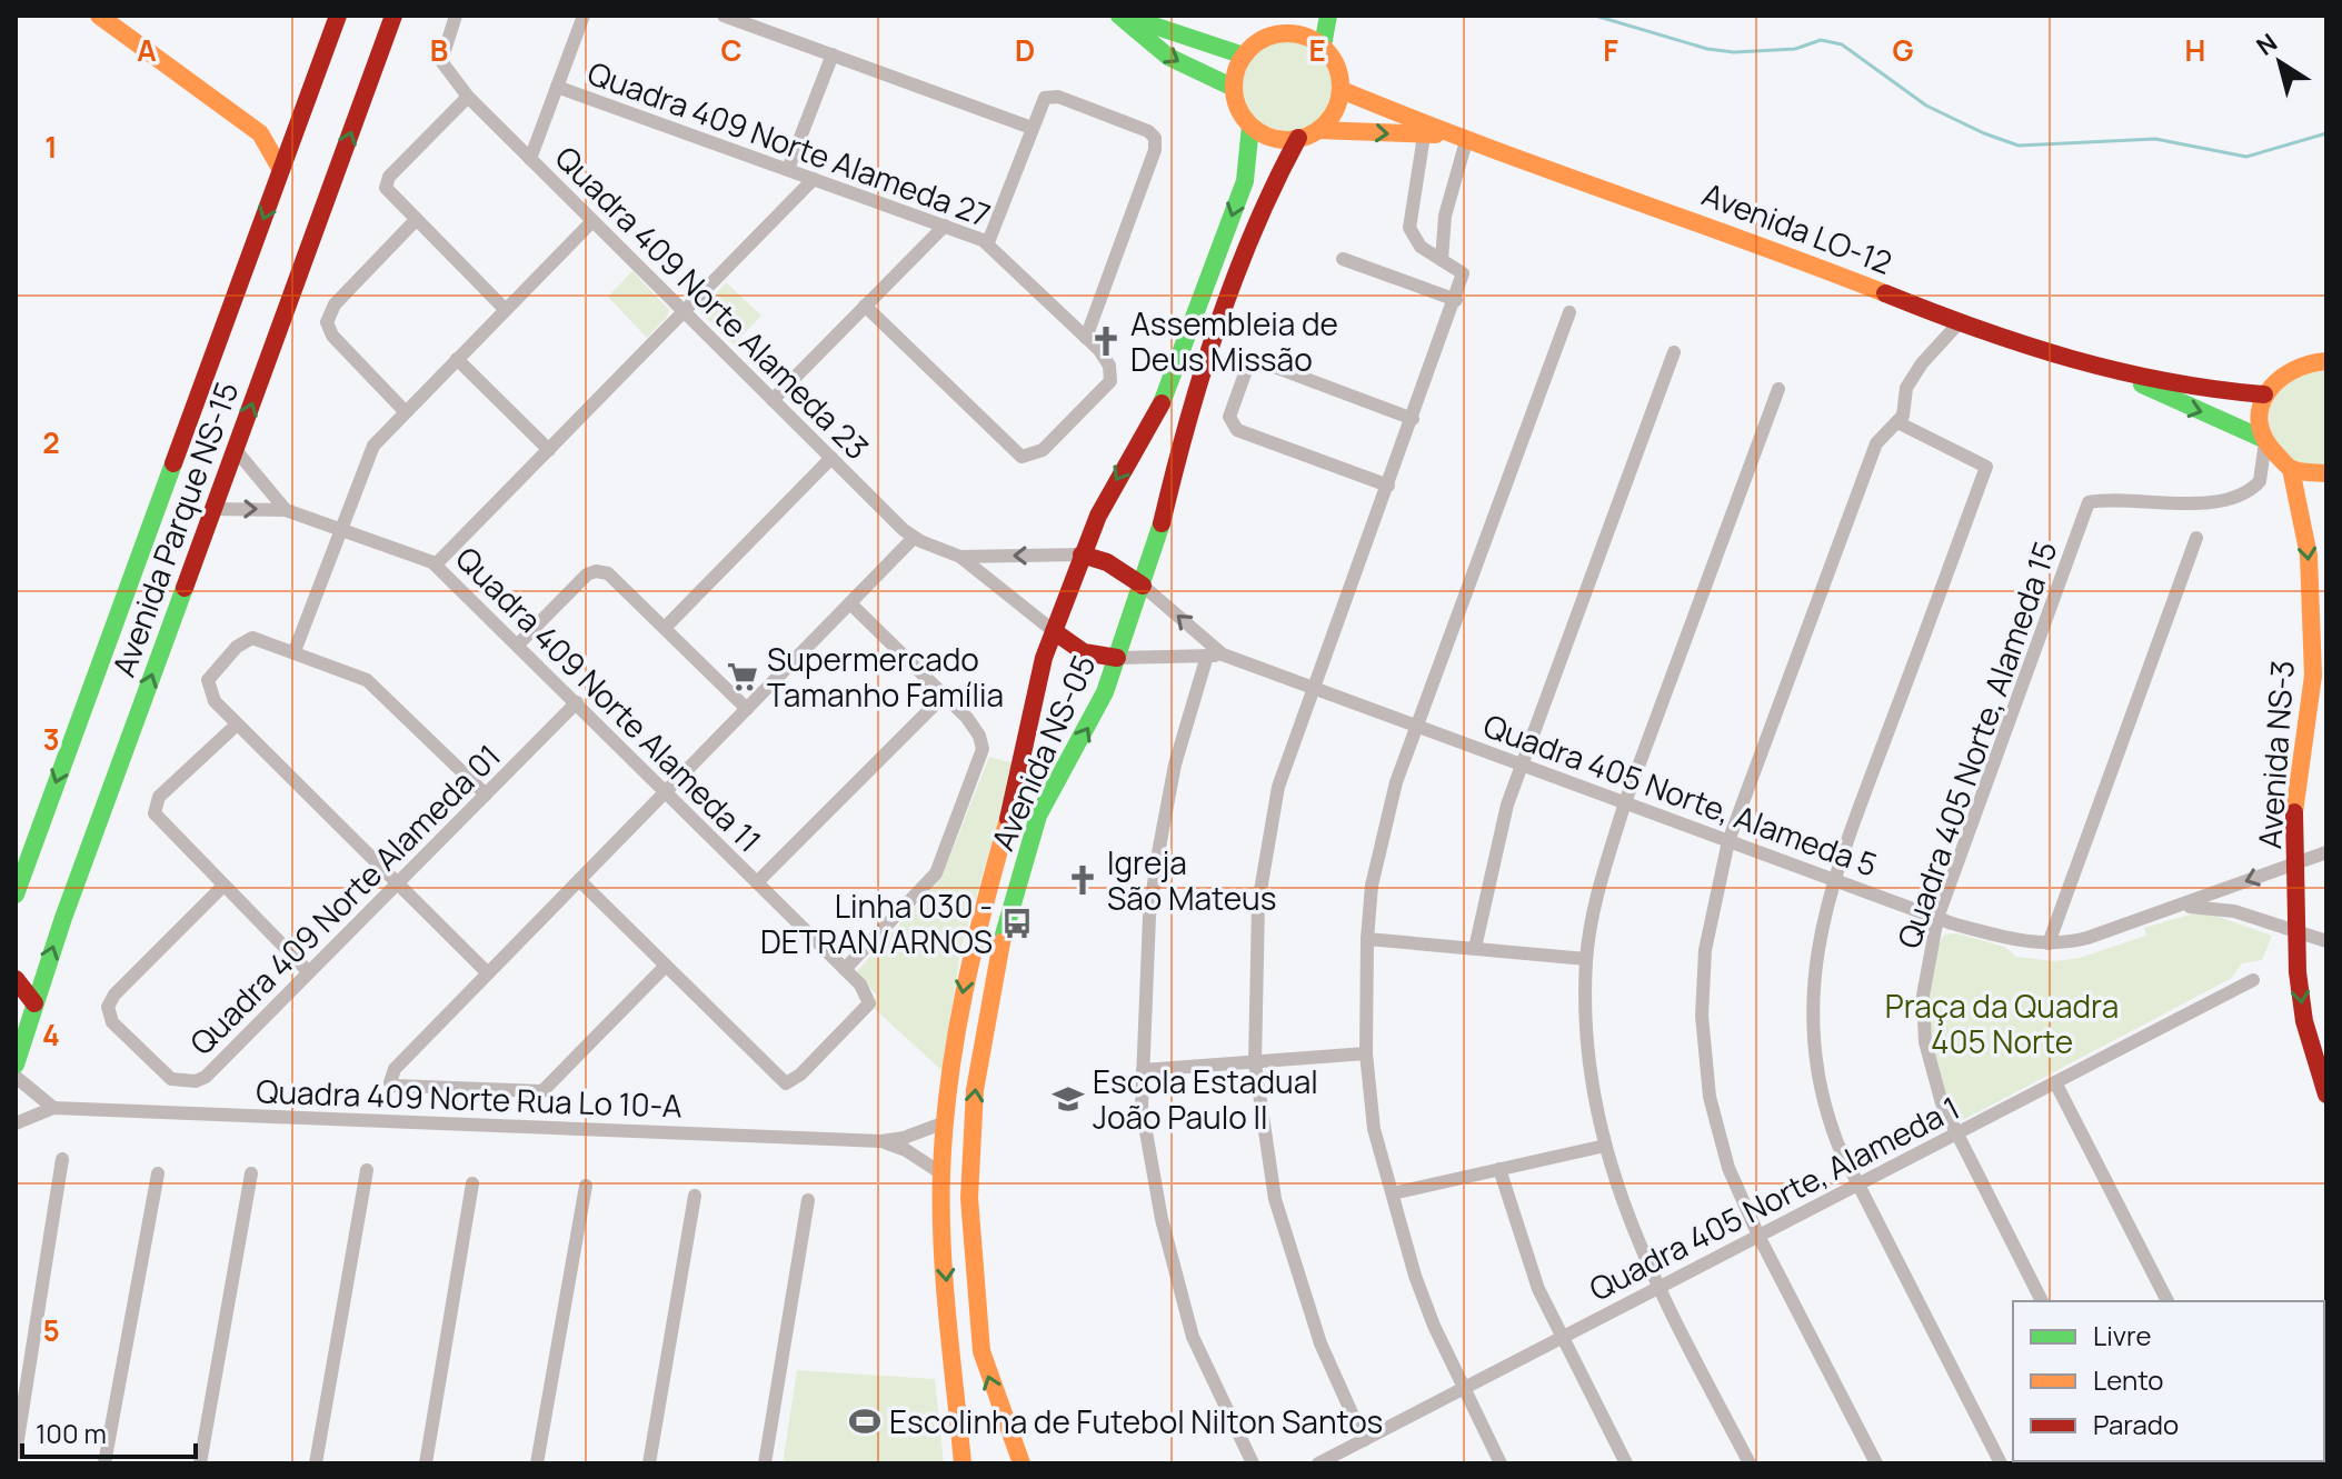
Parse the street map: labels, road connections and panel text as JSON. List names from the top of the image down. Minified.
{"streets":{"street":["Quadra 409 Norte Alameda 27","Avenida LO-12","Quadra 409 Norte Alameda 23","Avenida Parque NS-15","Quadra 409 Norte Alameda 11","Quadra 405 Norte, Alameda 15","Avenida NS-05","Avenida NS-3","Quadra 405 Norte, Alameda 5","Quadra 409 Norte Alameda 01","Quadra 409 Norte Rua Lo 10-A","Quadra 405 Norte, Alameda 1"]},"crossings":[["Avenida LO-12","Quadra 405 Norte, Alameda 15"],["Avenida LO-12","Avenida NS-05"],["Quadra 409 Norte Alameda 23","Avenida NS-05"],["Avenida Parque NS-15","Quadra 409 Norte Alameda 11"],["Quadra 409 Norte Alameda 11","Quadra 409 Norte Alameda 01"],["Quadra 405 Norte, Alameda 15","Quadra 405 Norte, Alameda 5"],["Quadra 405 Norte, Alameda 15","Quadra 405 Norte, Alameda 1"],["Avenida NS-05","Quadra 409 Norte Rua Lo 10-A"],["Avenida NS-3","Quadra 405 Norte, Alameda 5"]],"one_way":["Avenida NS-3"],"parks":["Praça da Quadra 405 Norte"],"places":{"church":["Assembleia de Deus Missão","Igreja São Mateus"],"supermarket":["Supermercado Tamanho Família"],"bus stop":["Linha 030 - DETRAN/ARNOS"],"school or university":["Escola Estadual João Paulo II"],"sports":["Escolinha de Futebol Nilton Santos"]},"legend":["Livre","Lento","Parado"],"scale_bar":"100 m","north":"top left","grid":{"columns":["A","B","C","D","E","F","G","H"],"rows":["1","2","3","4","5"]}}
